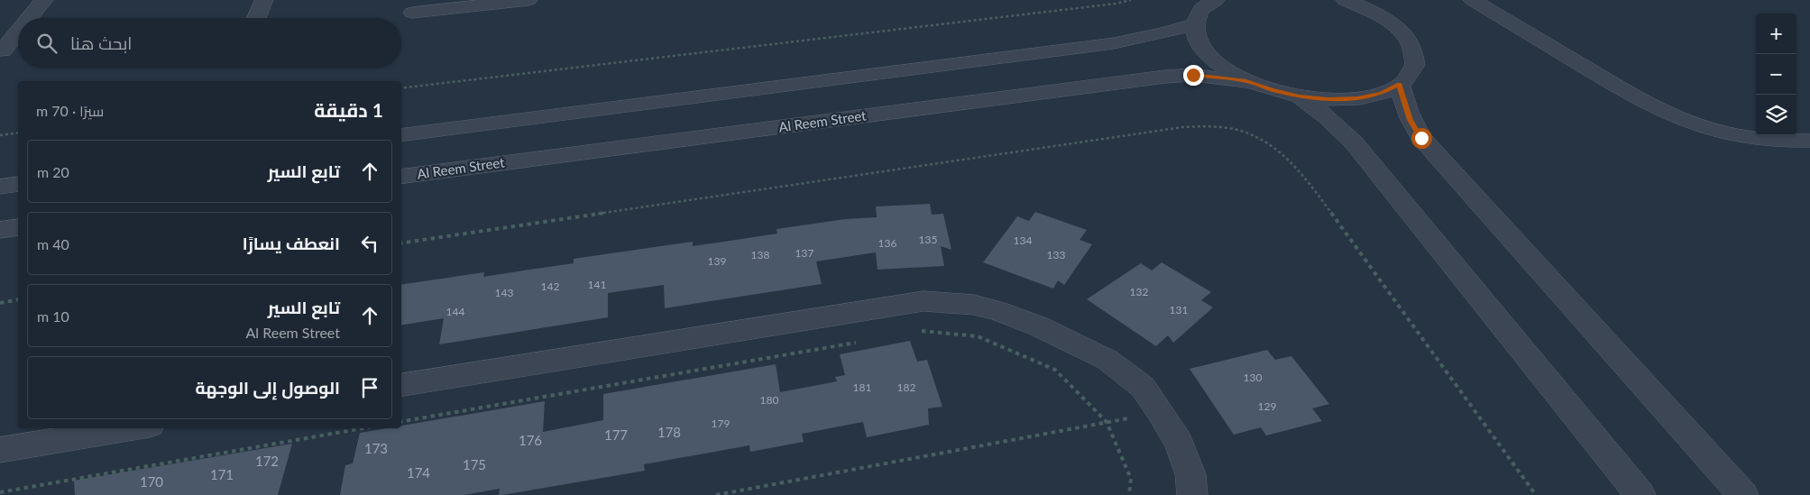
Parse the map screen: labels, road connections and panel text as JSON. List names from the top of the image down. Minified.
{"streets":{"street":["Al Reem Street"]},"house_numbers":["135","134","136","137","138","133","139","141","142","132","143","131","144","130","181","182","180","129","179","178","177","176","173","172","175","174","171","170"],"page":{"map_buttons":["+","−"],"search":"ابحث هنا","heading":["1 دقيقة","سيرًا · 70 m"],"list":[["تابع السير","20 m"],["انعطف يسارًا","40 m"],["تابع السير","Al Reem Street","10 m"],"الوصول إلى الوجهة"]}}
